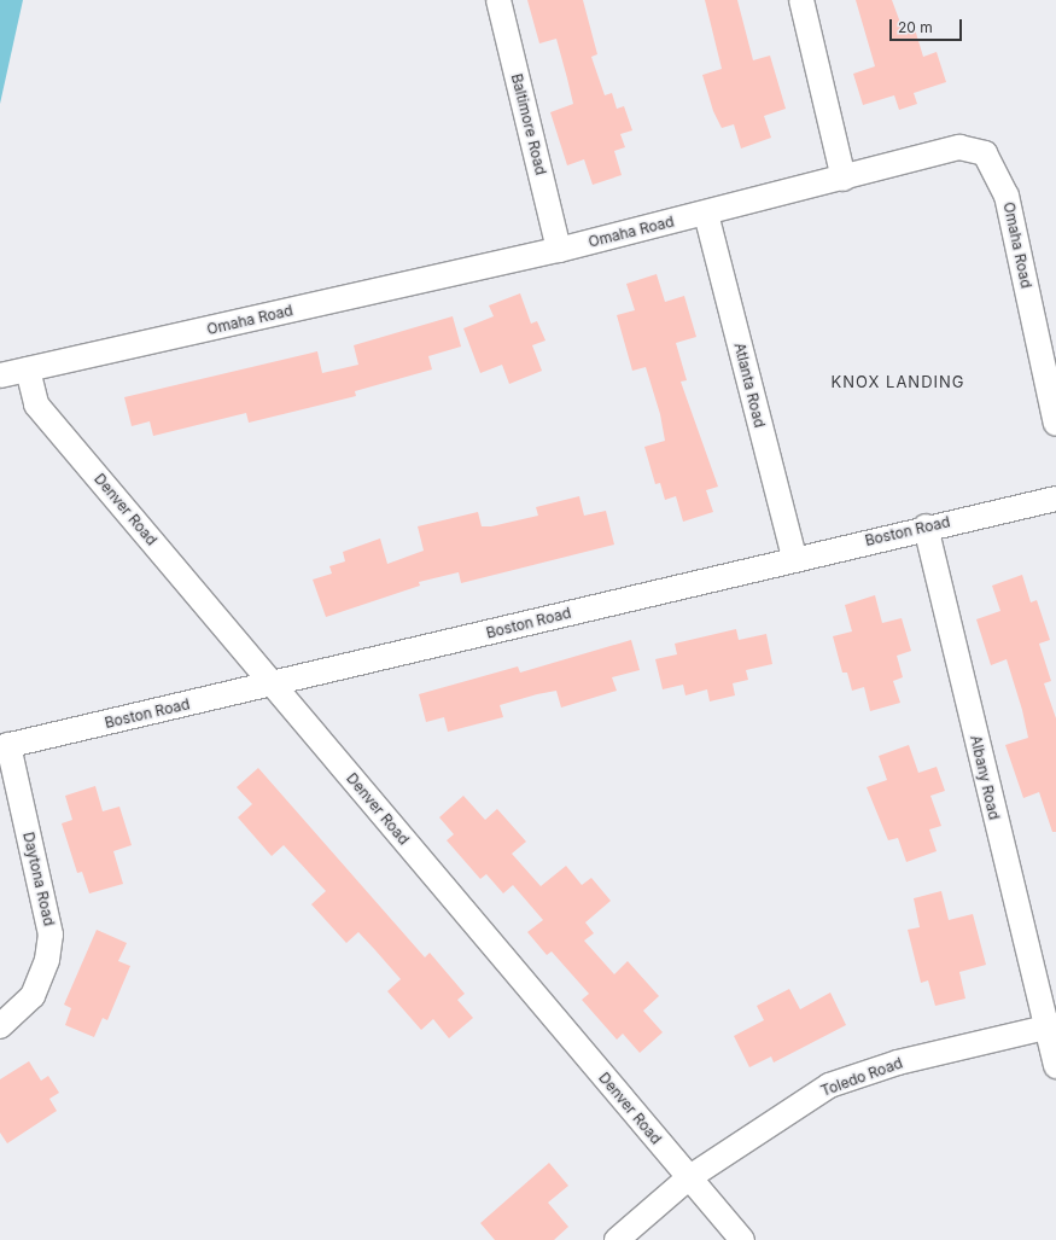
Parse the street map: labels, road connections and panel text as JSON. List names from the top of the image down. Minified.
{"streets":{"street":["Baltimore Road","Omaha Road","Atlanta Road","Denver Road","Boston Road","Albany Road","Daytona Road","Toledo Road"]},"crossings":[["Baltimore Road","Omaha Road"],["Omaha Road","Atlanta Road"],["Omaha Road","Denver Road"],["Atlanta Road","Boston Road"],["Denver Road","Boston Road"],["Denver Road","Toledo Road"],["Boston Road","Albany Road"],["Boston Road","Daytona Road"],["Albany Road","Toledo Road"]],"districts":["KNOX LANDING"],"scale_bar":"20 m"}
